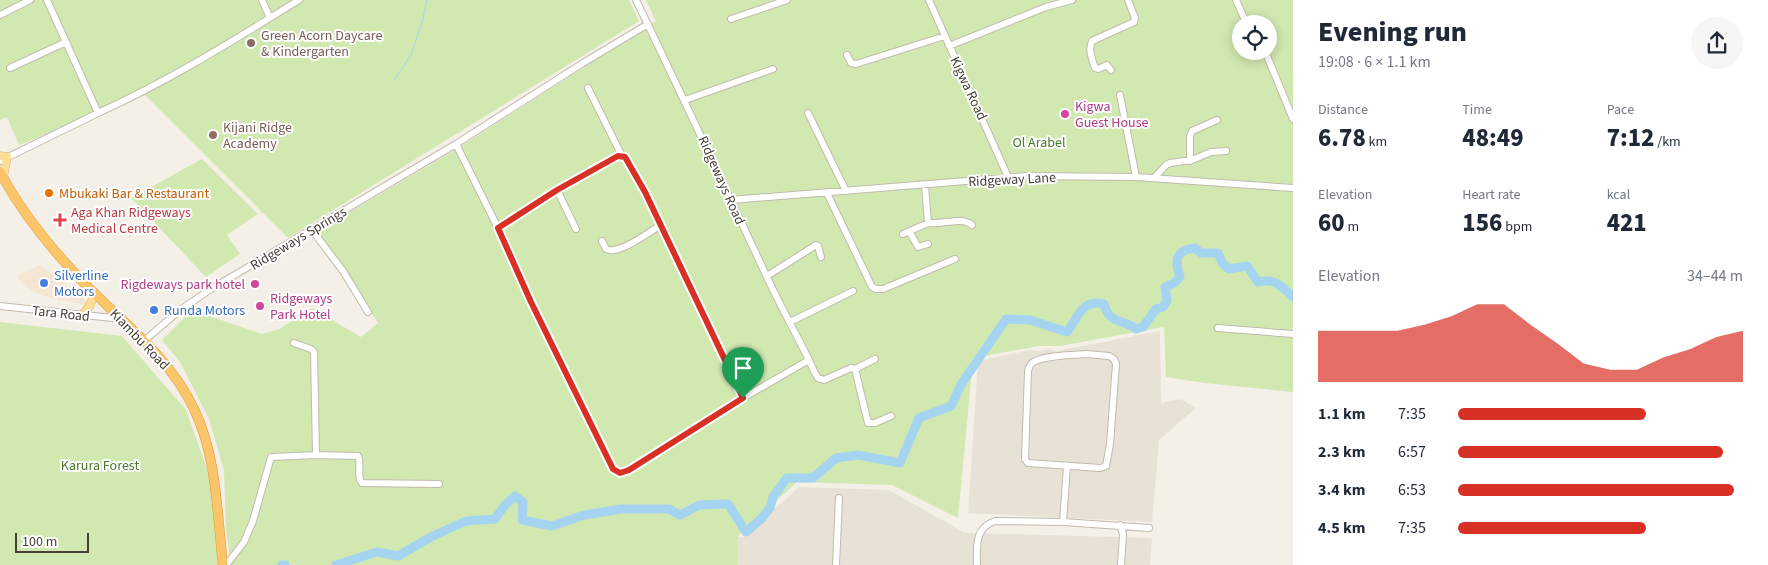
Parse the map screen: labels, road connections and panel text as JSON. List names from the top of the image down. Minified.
{"streets":{"highway":["Kiambu Road"],"street":["Kigwa Road","Ridgeway Lane","Ridgeways Road","Ridgeways Springs","Tara Road"]},"crossings":[["Kigwa Road","Ridgeway Lane"],["Ridgeway Lane","Ridgeways Road"],["Ridgeways Road","Ridgeways Springs"],["Ridgeways Springs","Kiambu Road"],["Tara Road","Kiambu Road"]],"parks":["Ol Arabel","Karura Forest"],"places":{"other":["Green Acorn Daycare & Kindergarten","Kigwa Guest House","Kijani Ridge Academy","Mbukaki Bar & Restaurant","Silverline Motors","Rigdeways park hotel","Ridgeways Park Hotel","Runda Motors"],"health":["Aga Khan Ridgeways Medical Centre"]},"scale_bar":"100 m","page":{"heading":["Evening run","19:08 · 6 × 1.1 km"],"stats":[["Distance","6.78 km"],["Time","48:49"],["Pace","7:12 /km"],["Elevation","60 m"],["Heart rate","156 bpm"],["kcal","421"]],"chart":["Elevation","34–44 m"],"list":[{"name":"1.1 km","note":"7:35"},{"name":"2.3 km","note":"6:57"},{"name":"3.4 km","note":"6:53"},{"name":"4.5 km","note":"7:35"}],"scale":"100 m"}}
